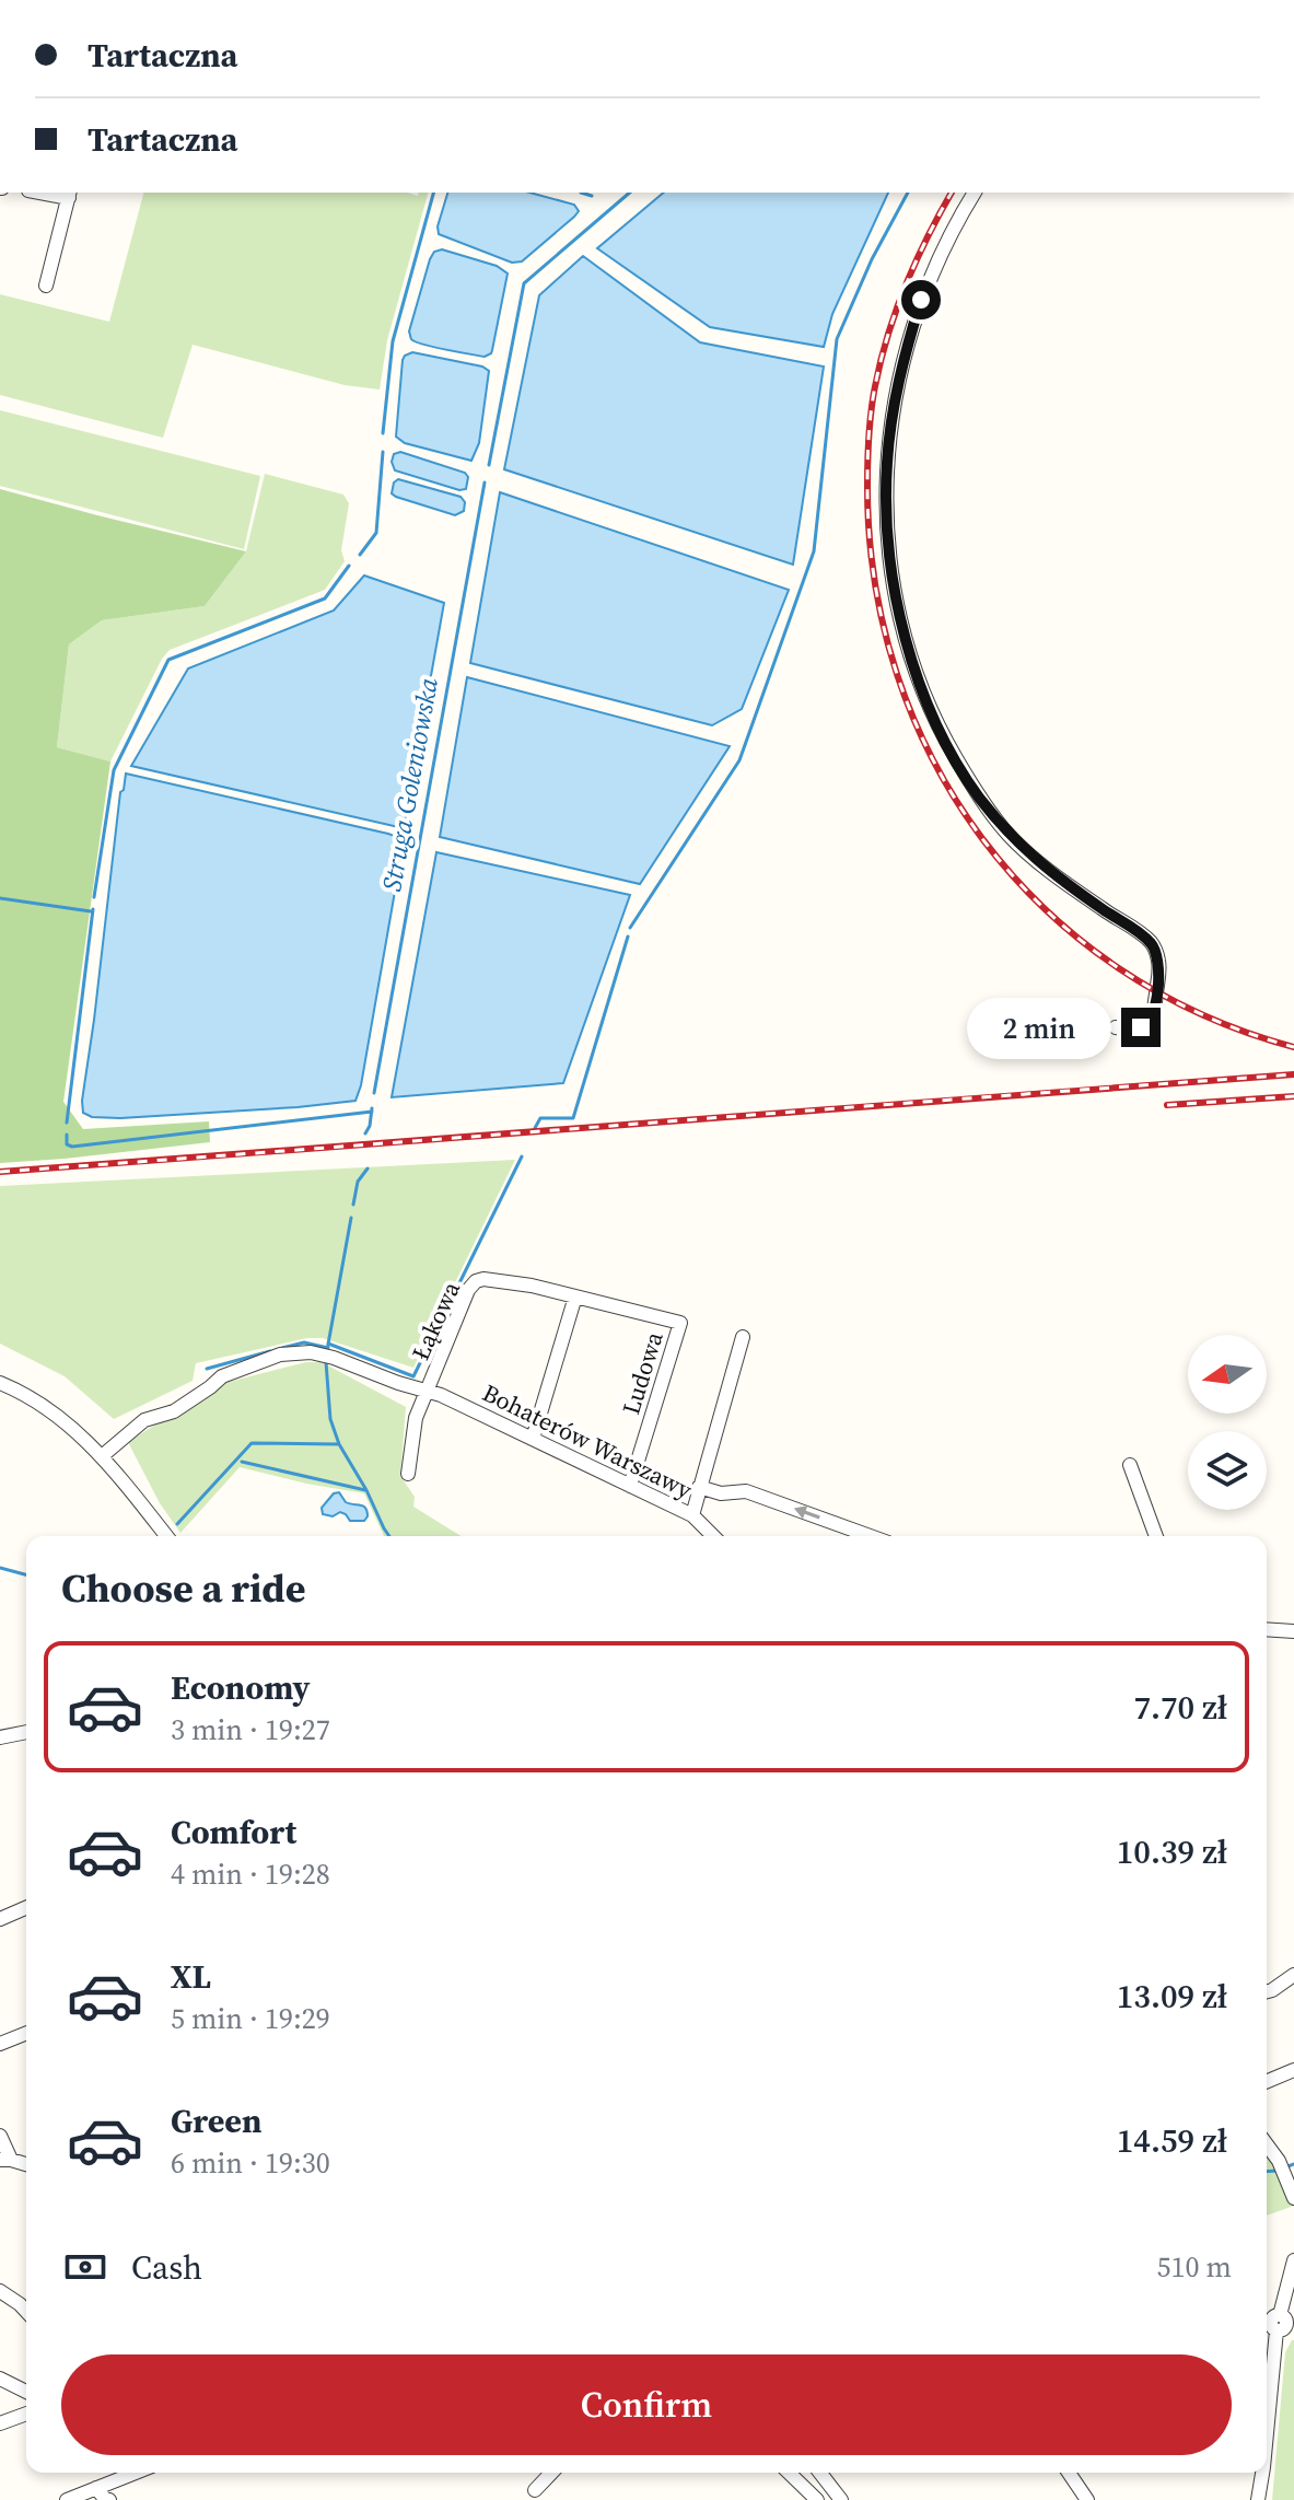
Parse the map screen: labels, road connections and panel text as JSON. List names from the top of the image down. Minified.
{"streets":{"street":["Łąkowa","Ludowa","Bohaterów Warszawy"]},"crossings":[["Łąkowa","Ludowa"],["Łąkowa","Bohaterów Warszawy"],["Ludowa","Bohaterów Warszawy"]],"water":["Struga Goleniowska"],"north":"left","page":{"banner":["Tartaczna","Tartaczna"],"bubble":"2 min","heading":"Choose a ride","list":[{"name":"Economy","note":"3 min · 19:27","value":"7.70 zł"},{"name":"Comfort","note":"4 min · 19:28","value":"10.39 zł"},{"name":"XL","note":"5 min · 19:29","value":"13.09 zł"},{"name":"Green","note":"6 min · 19:30","value":"14.59 zł"}],"pay":["Cash","510 m"],"buttons":"Confirm"}}
